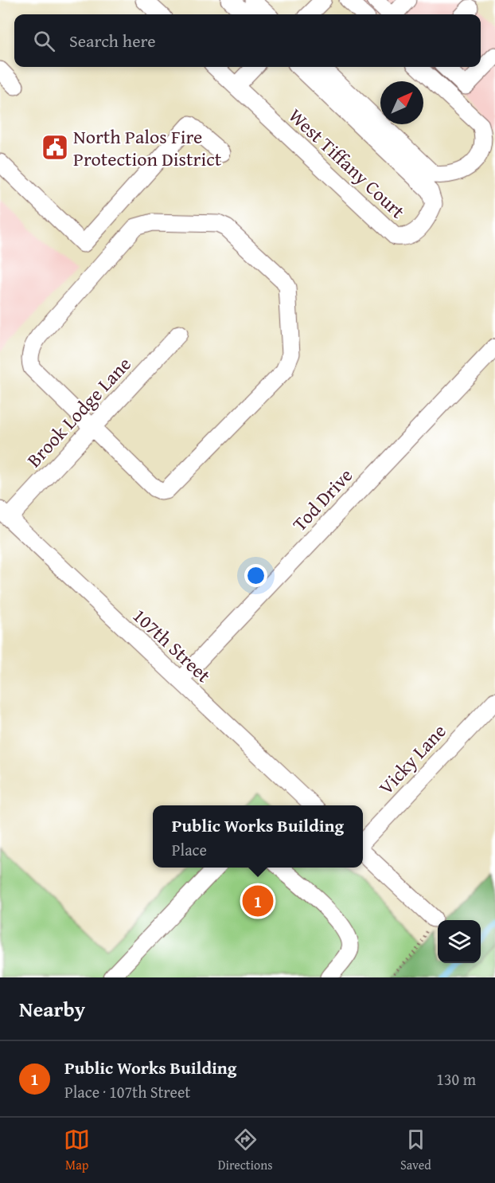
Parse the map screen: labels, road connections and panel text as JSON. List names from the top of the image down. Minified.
{"streets":{"street":["West Tiffany Court","Brook Lodge Lane","Tod Drive","107th Street","Vicky Lane"]},"crossings":[["Brook Lodge Lane","107th Street"],["Tod Drive","107th Street"]],"places":{"public building":["North Palos Fire Protection District"]},"north":"top right","page":{"search":"Search here","popup":["Public Works Building","Place"],"pins":"1","heading":"Nearby","list":[{"mark":"1","name":"Public Works Building","note":"Place · 107th Street","value":"130 m"}],"nav":["Map","Directions","Saved"]}}
